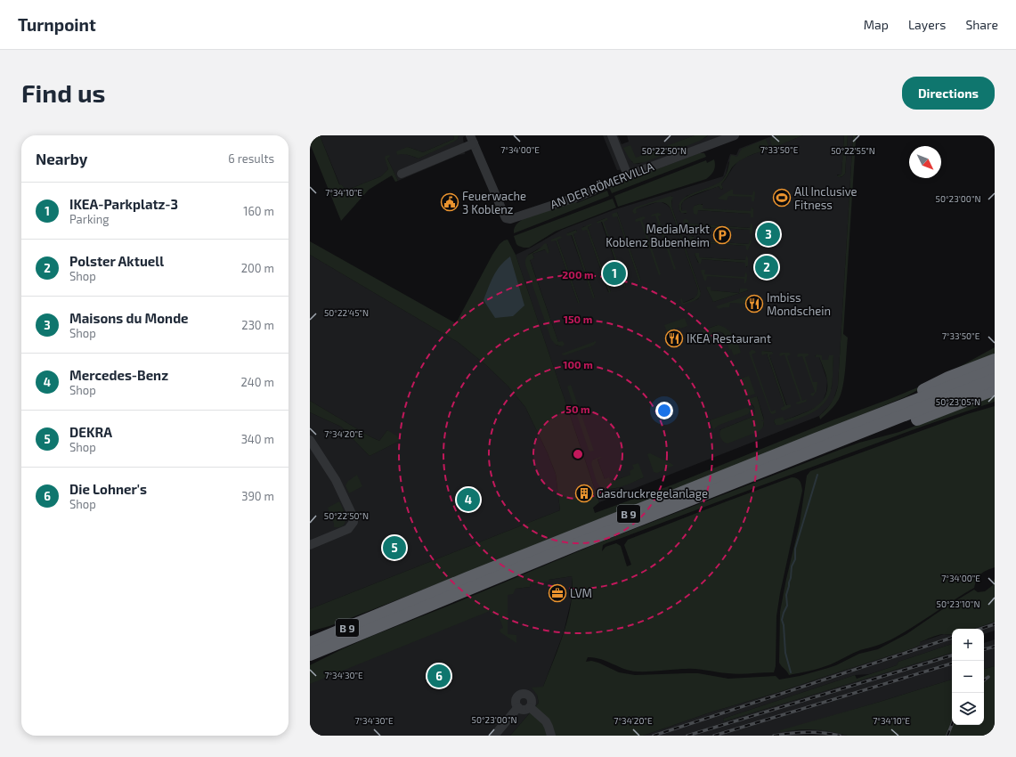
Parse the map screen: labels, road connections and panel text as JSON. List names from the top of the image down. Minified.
{"streets":{"highway":["B 9"],"street":["AN DER RÖMERVILLA"]},"places":{"sports":["All Inclusive Fitness"],"public building":["Feuerwache 3 Koblenz"],"parking":["MediaMarkt Koblenz Bubenheim"],"restaurant":["Imbiss Mondschein","IKEA Restaurant"],"building":["Gasdruckregelanlage"],"office":["LVM"]},"north":"bottom right","page":{"header":"Turnpoint","nav":["Map","Layers","Share"],"buttons":"Directions","title":"Find us","heading":["Nearby","6 results"],"list":[{"mark":"1","name":"IKEA-Parkplatz-3","note":"Parking","value":"160 m"},{"mark":"2","name":"Polster Aktuell","note":"Shop","value":"200 m"},{"mark":"3","name":"Maisons du Monde","note":"Shop","value":"230 m"},{"mark":"4","name":"Mercedes-Benz","note":"Shop","value":"240 m"},{"mark":"5","name":"DEKRA","note":"Shop","value":"340 m"},{"mark":"6","name":"Die Lohner's","note":"Shop","value":"390 m"}],"pins":["3","2","1","4","5","6"],"map_buttons":["+","−"]},"coordinates":["7°34'00\"E","7°33'50\"E","50°22'50\"N","50°22'55\"N","7°34'10\"E","50°23'00\"N","50°22'45\"N","50°23'05\"N","7°34'20\"E","50°23'10\"N","7°34'30\"E"],"rings":["200 m","150 m","100 m","50 m"]}
